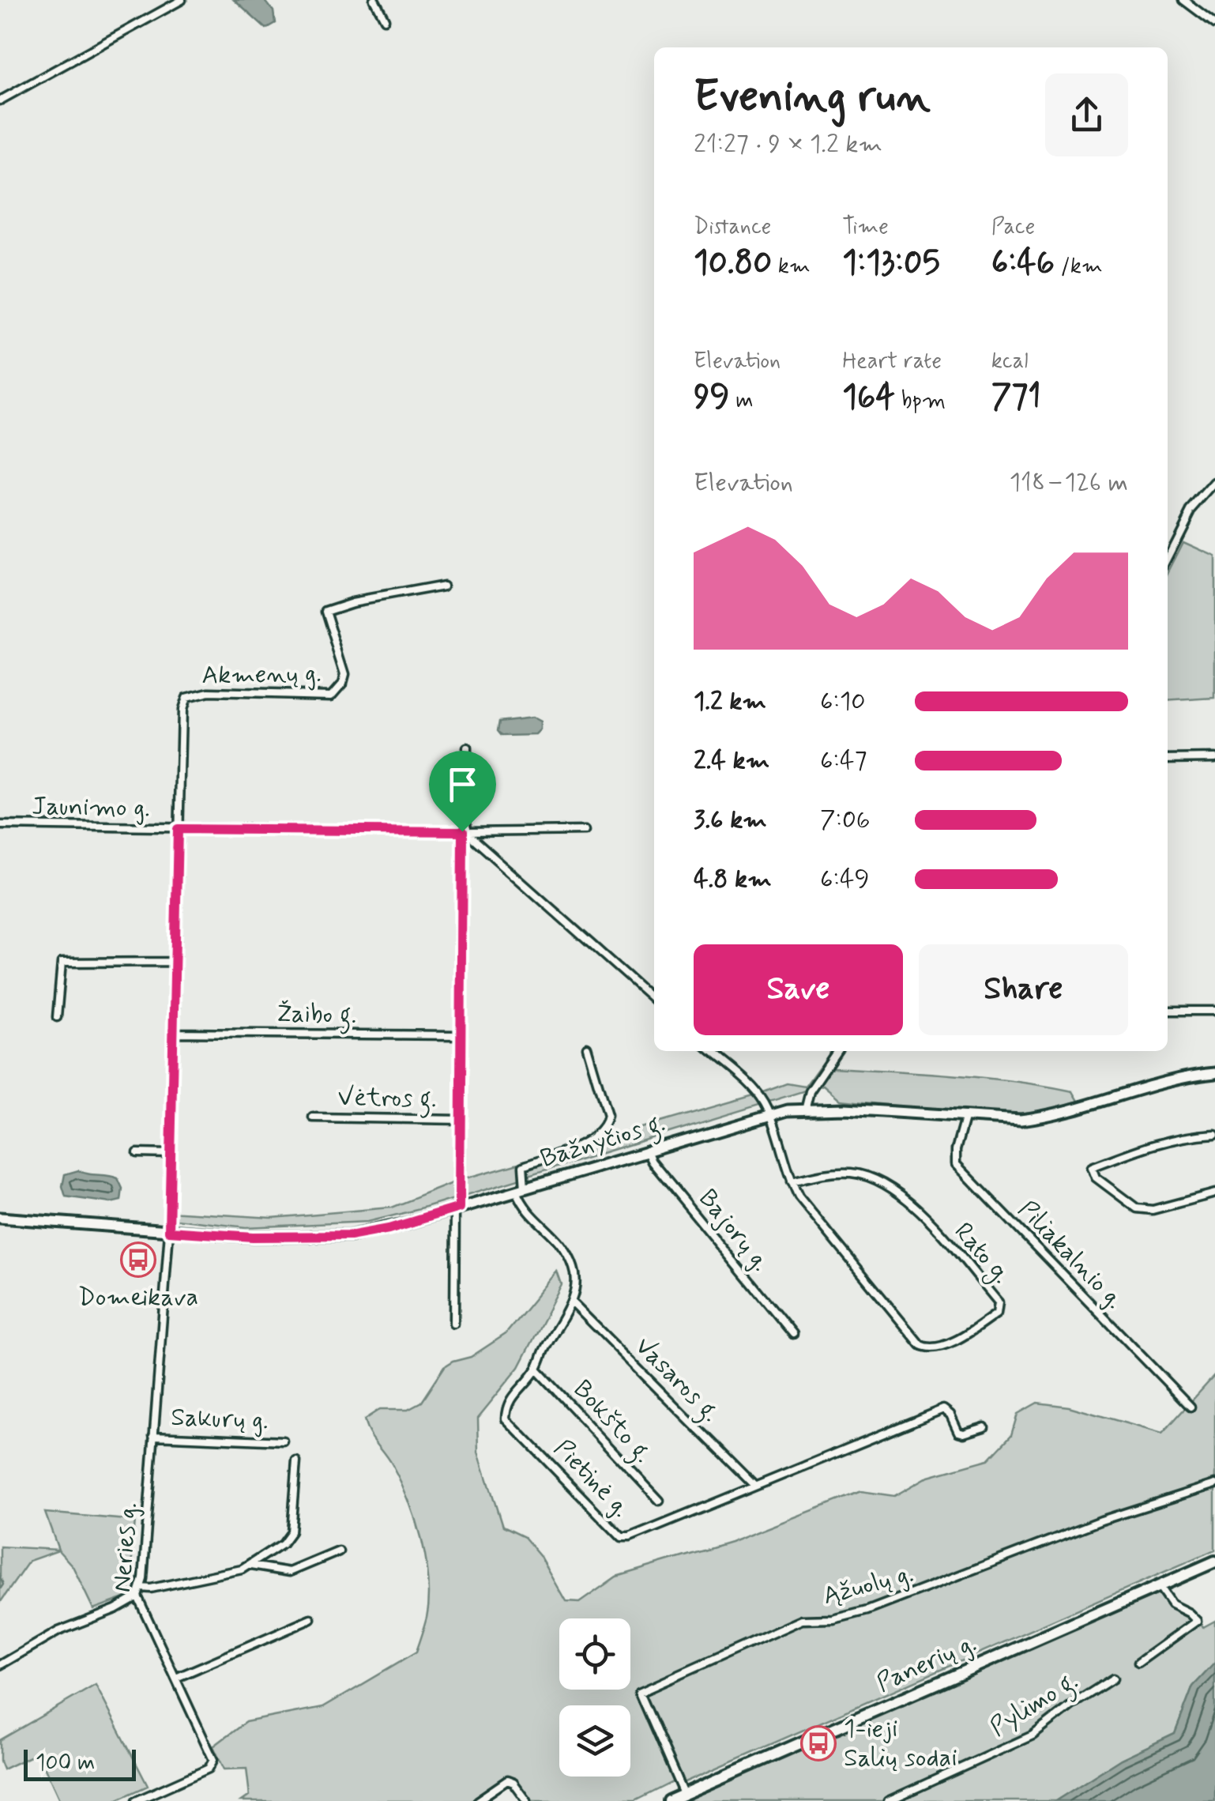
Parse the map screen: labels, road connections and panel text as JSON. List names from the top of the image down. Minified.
{"streets":{"main road":["Bažnyčios g.","Panerių g."],"street":["Akmenų g.","Jaunimo g.","Žaibo g.","Vėtros g.","Bajorų g.","Rato g.","Piliakalnio g.","Vasaros g.","Sakurų g.","Bokšto g.","Pietinė g.","Neries g.","Ąžuolų g.","Pylimo g."]},"crossings":[["Akmenų g.","Jaunimo g."],["Akmenų g.","Neries g."],["Jaunimo g.","Neries g."],["Žaibo g.","Neries g."],["Bažnyčios g.","Bajorų g."],["Bažnyčios g.","Rato g."],["Bažnyčios g.","Piliakalnio g."],["Bažnyčios g.","Pietinė g."],["Bažnyčios g.","Neries g."],["Vasaros g.","Pietinė g."],["Sakurų g.","Neries g."],["Bokšto g.","Pietinė g."],["Ąžuolų g.","Panerių g."]],"places":{"bus stop":["Domeikava","1-ieji Salių sodai"]},"scale_bar":"100 m","page":{"heading":["Evening run","21:27 · 9 × 1.2 km"],"stats":[["Distance","10.80 km"],["Time","1:13:05"],["Pace","6:46 /km"],["Elevation","99 m"],["Heart rate","164 bpm"],["kcal","771"]],"chart":["Elevation","118–126 m"],"list":[{"name":"1.2 km","note":"6:10"},{"name":"2.4 km","note":"6:47"},{"name":"3.6 km","note":"7:06"},{"name":"4.8 km","note":"6:49"}],"buttons":["Save","Share"],"scale":"100 m"}}
